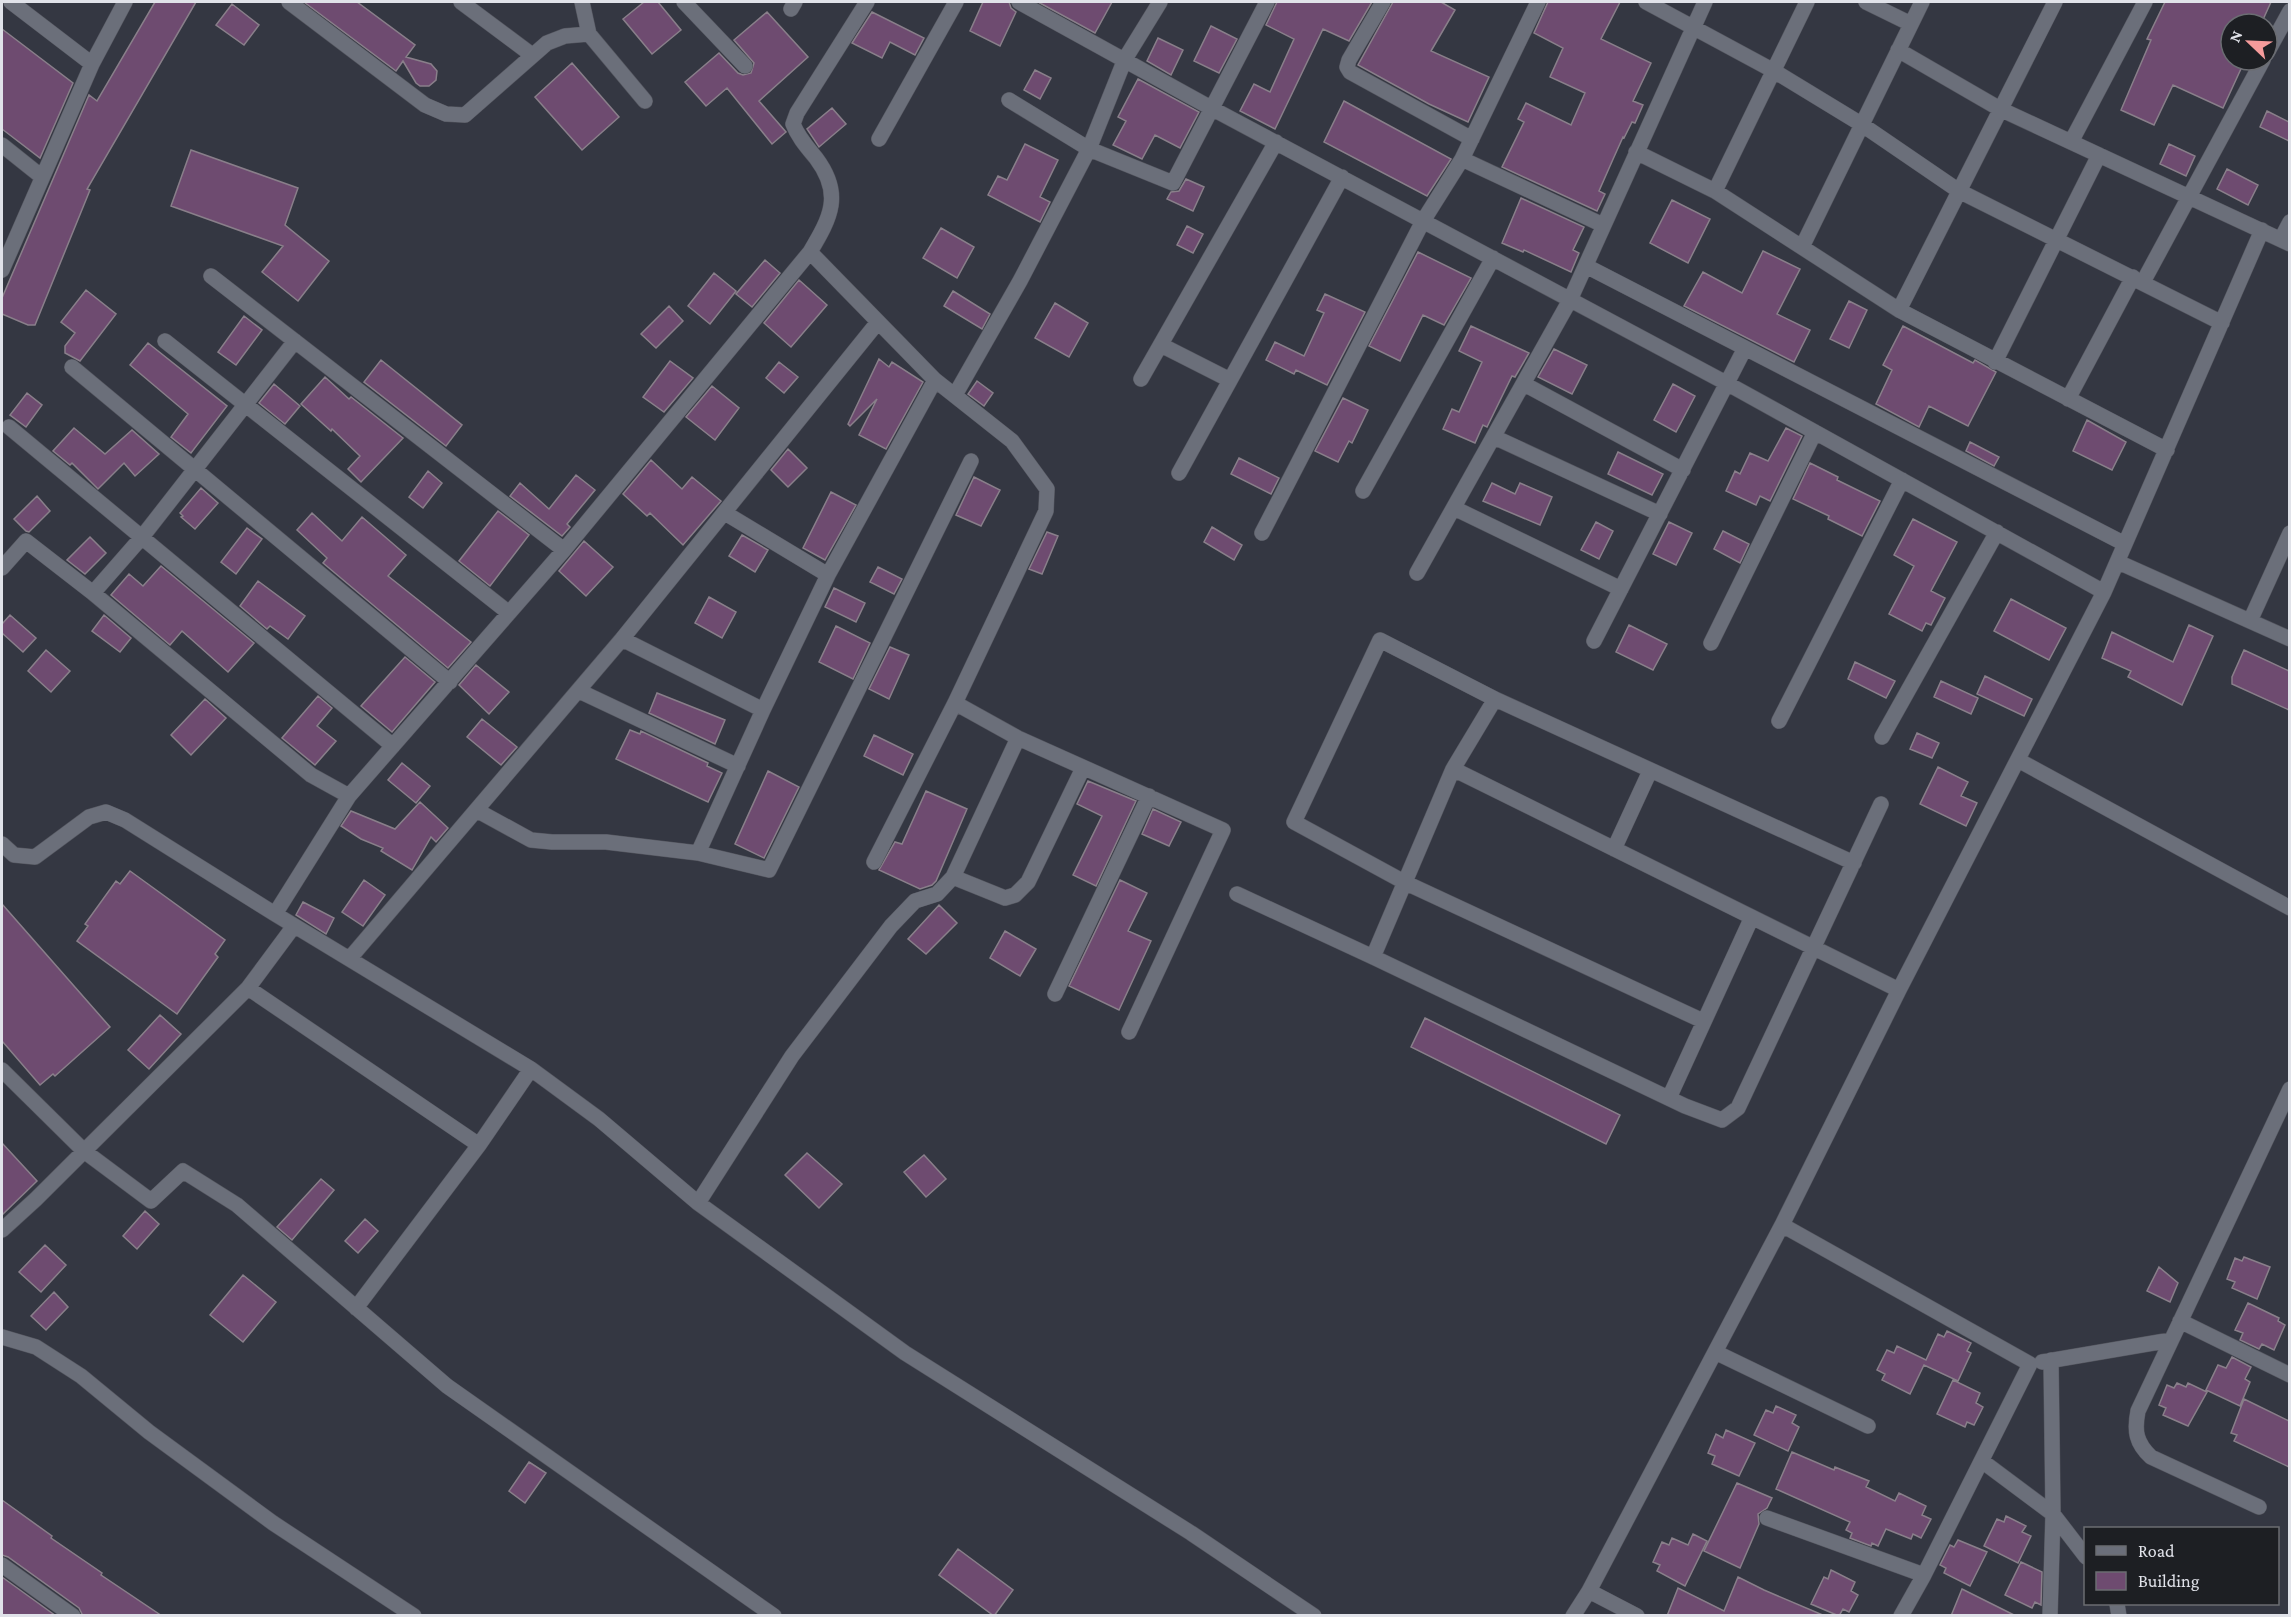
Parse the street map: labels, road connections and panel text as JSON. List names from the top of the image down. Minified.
{"legend":["Road","Building"],"north":"top left"}
